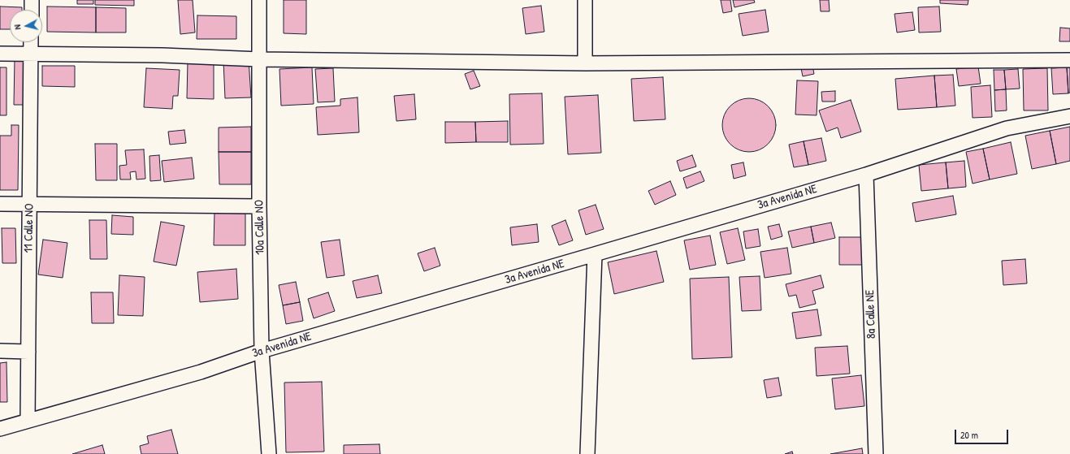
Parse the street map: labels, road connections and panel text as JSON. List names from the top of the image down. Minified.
{"streets":{"street":["3a Avenida NE","10a Calle NO","11 Calle NO","8a Calle NE"]},"crossings":[["3a Avenida NE","10a Calle NO"],["3a Avenida NE","11 Calle NO"],["3a Avenida NE","8a Calle NE"]],"scale_bar":"20 m","north":"left"}
